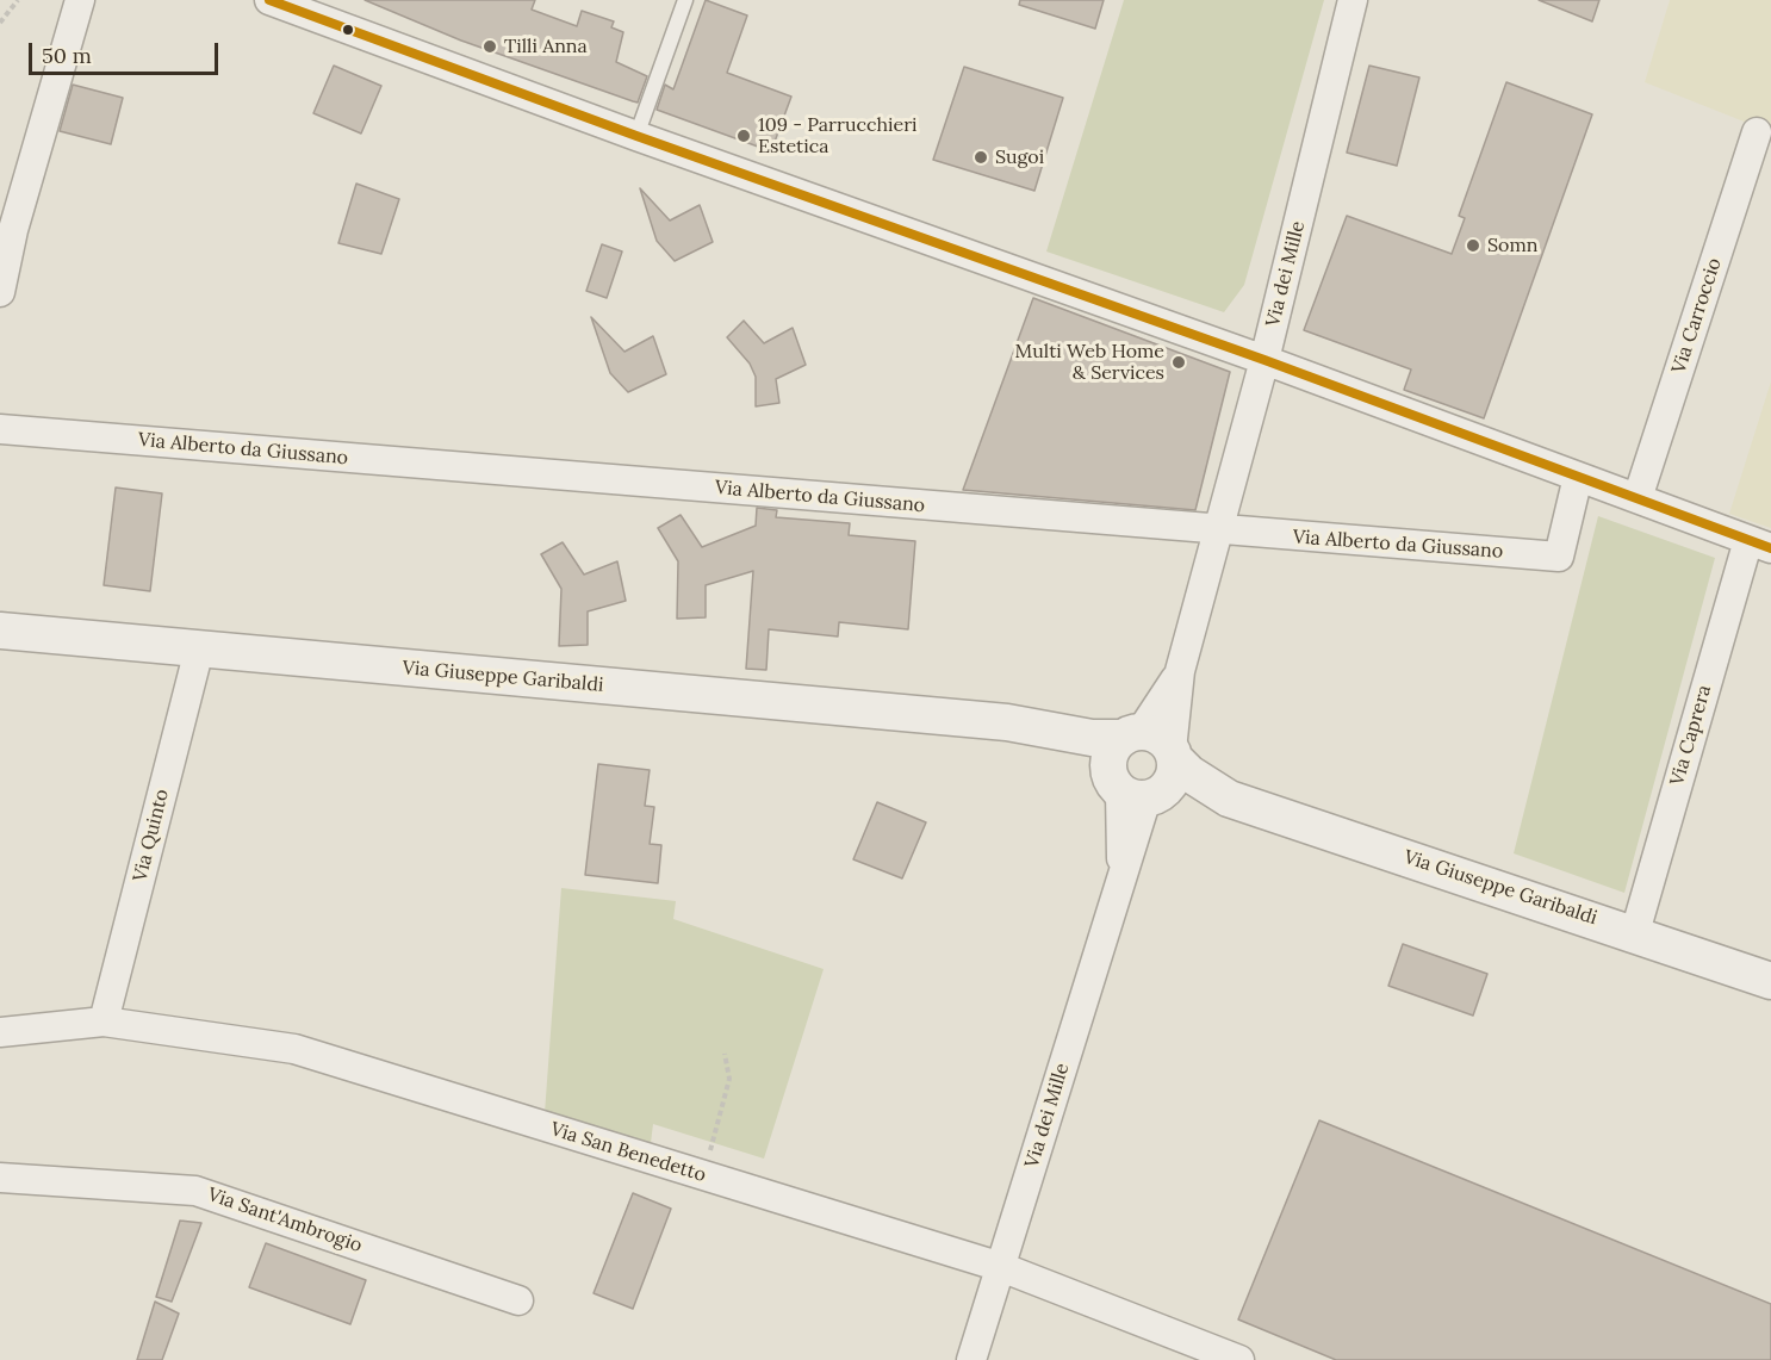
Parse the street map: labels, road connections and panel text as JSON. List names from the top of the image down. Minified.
{"streets":{"street":["Via dei Mille","Via Carroccio","Via Alberto da Giussano","Via Giuseppe Garibaldi","Via Caprera","Via Quinto","Via San Benedetto","Via Sant'Ambrogio"]},"crossings":[["Via dei Mille","Via Alberto da Giussano"],["Via dei Mille","Via Giuseppe Garibaldi"],["Via dei Mille","Via San Benedetto"],["Via Giuseppe Garibaldi","Via Caprera"],["Via Giuseppe Garibaldi","Via Quinto"],["Via Quinto","Via San Benedetto"]],"places":["Tilli Anna","109 - Parrucchieri Estetica","Sugoi","Somn","Multi Web Home & Services"],"scale_bar":"50 m"}
